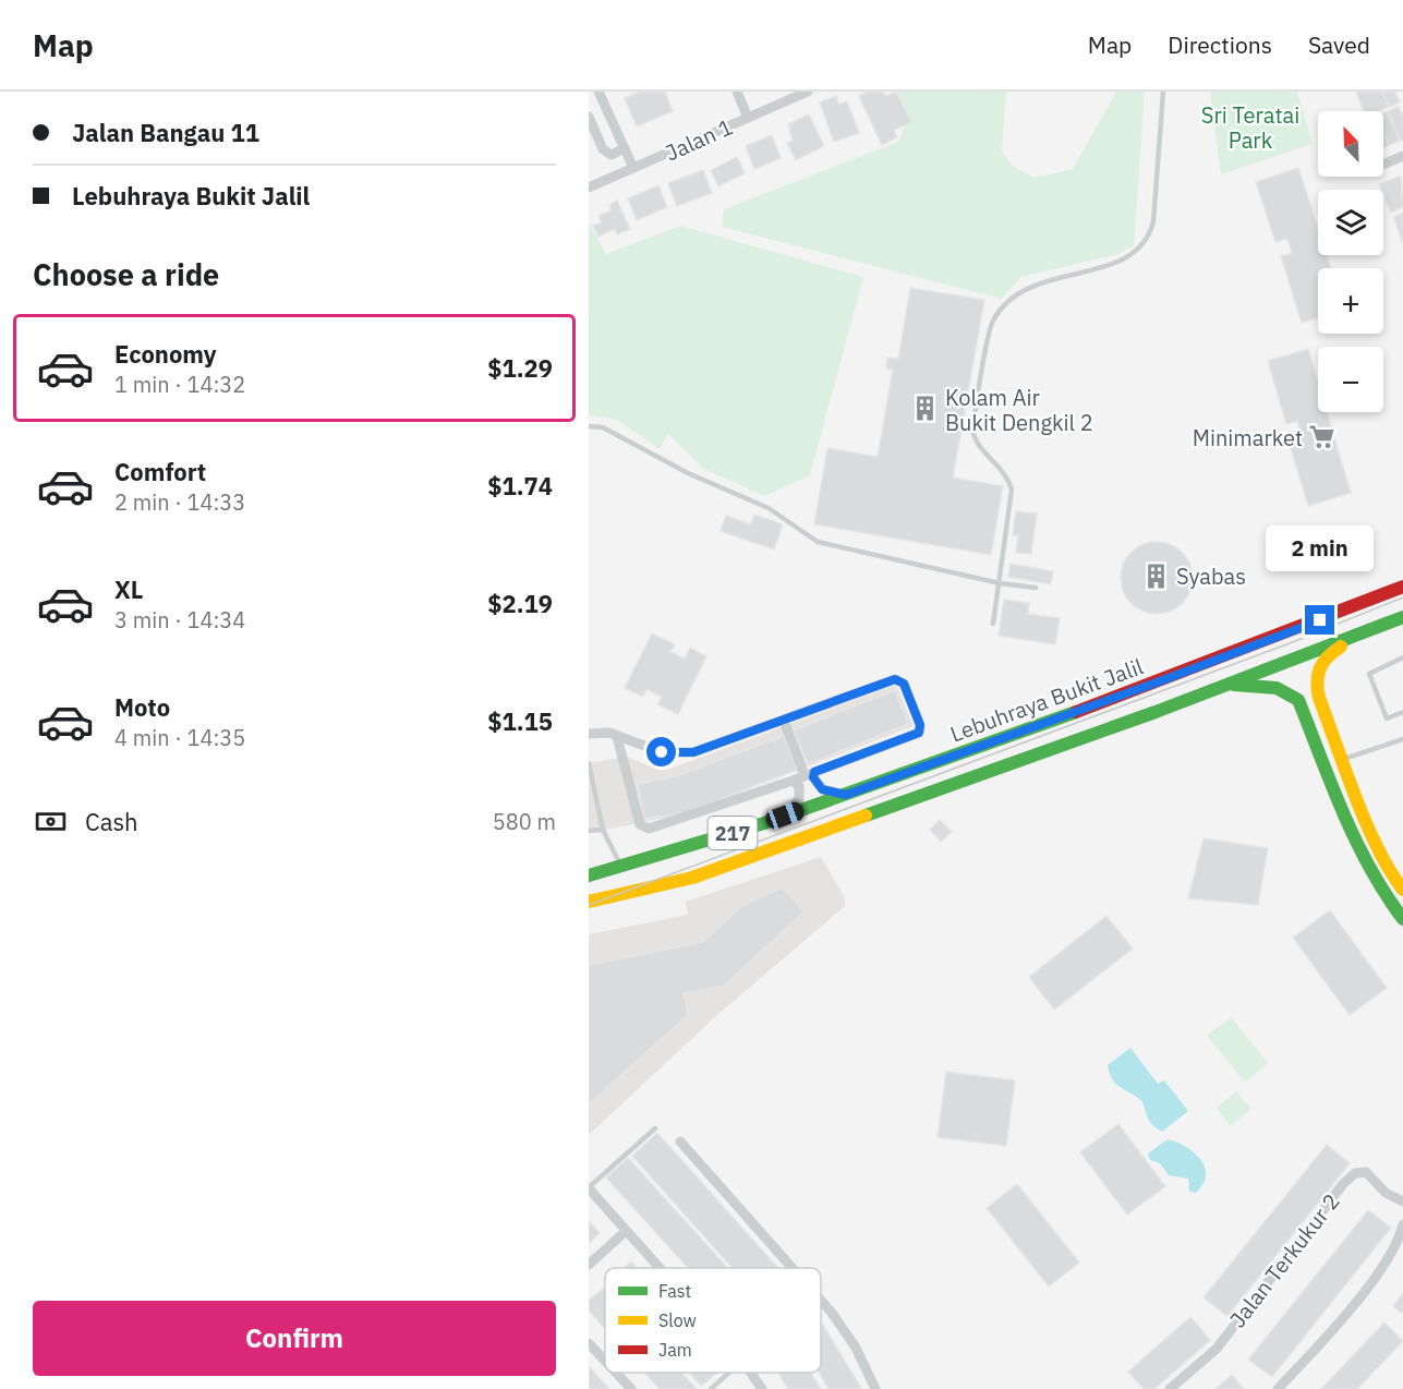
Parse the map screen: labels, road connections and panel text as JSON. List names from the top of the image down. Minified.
{"streets":{"main road":["Lebuhraya Bukit Jalil","217"],"street":["Jalan 1","Jalan Terkukur 2"]},"parks":["Sri Teratai Park"],"places":{"building":["Kolam Air Bukit Dengkil 2","Syabas"],"supermarket":["Minimarket"]},"legend":["Fast","Slow","Jam"],"north":"top left","page":{"header":"Map","nav":["Map","Directions","Saved"],"banner":["Jalan Bangau 11","Lebuhraya Bukit Jalil"],"map_buttons":["+","−"],"heading":"Choose a ride","list":[{"name":"Economy","note":"1 min · 14:32","value":"$1.29"},{"name":"Comfort","note":"2 min · 14:33","value":"$1.74"},{"name":"XL","note":"3 min · 14:34","value":"$2.19"},{"name":"Moto","note":"4 min · 14:35","value":"$1.15"}],"bubble":"2 min","pay":["Cash","580 m"],"buttons":"Confirm"}}
